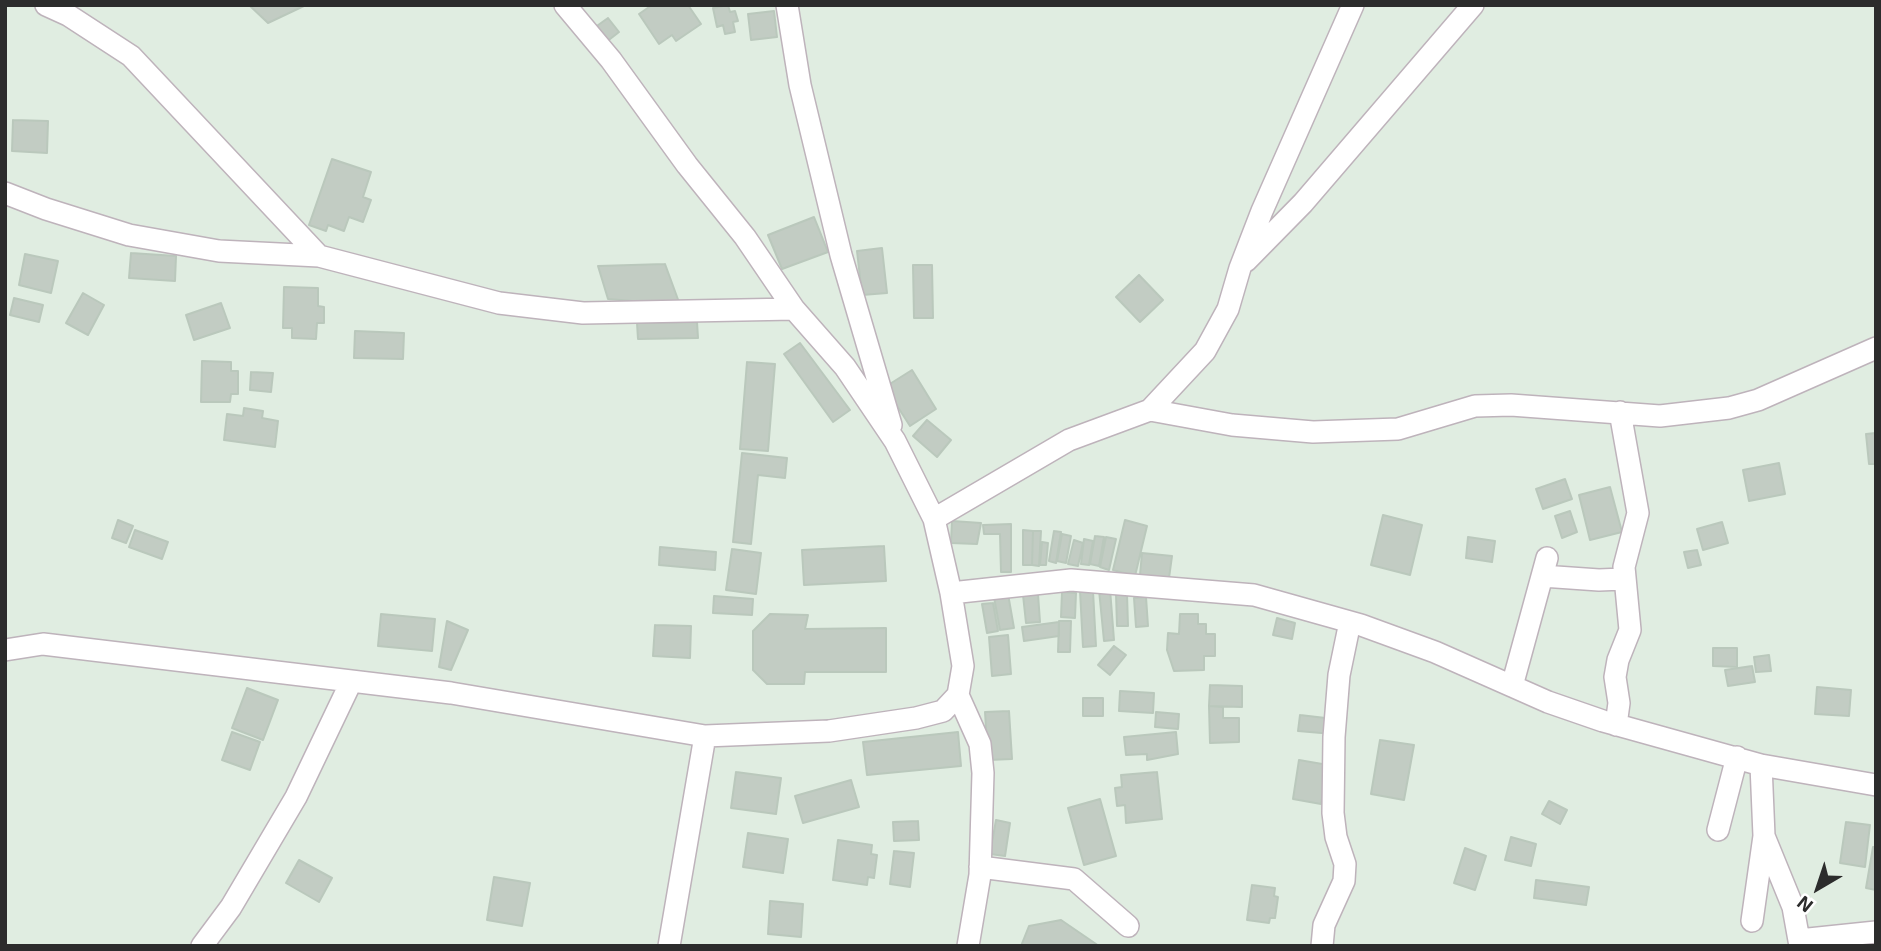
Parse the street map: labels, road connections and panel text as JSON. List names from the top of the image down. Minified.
{"north":"bottom left"}
